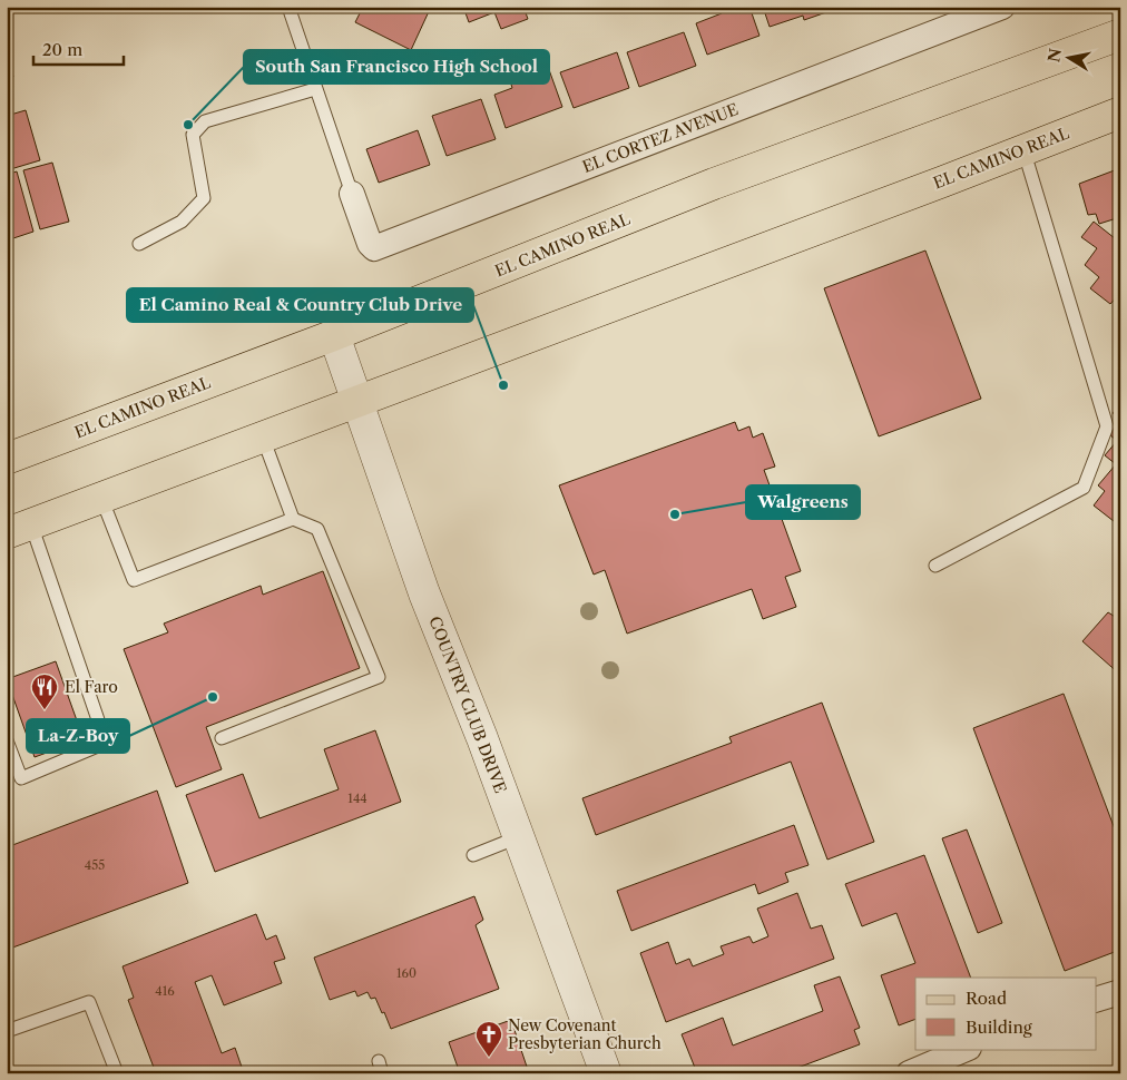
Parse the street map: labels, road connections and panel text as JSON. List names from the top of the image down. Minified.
{"streets":{"main road":["EL CAMINO REAL"],"street":["EL CORTEZ AVENUE","COUNTRY CLUB DRIVE"]},"crossings":[["EL CAMINO REAL","COUNTRY CLUB DRIVE"]],"places":{"other":["South San Francisco High School","El Camino Real & Country Club Drive","Walgreens","La-Z-Boy"],"restaurant":["El Faro"],"church":["New Covenant Presbyterian Church"]},"house_numbers":["144","455","160","416"],"legend":["Road","Building"],"scale_bar":"20 m","north":"left"}
